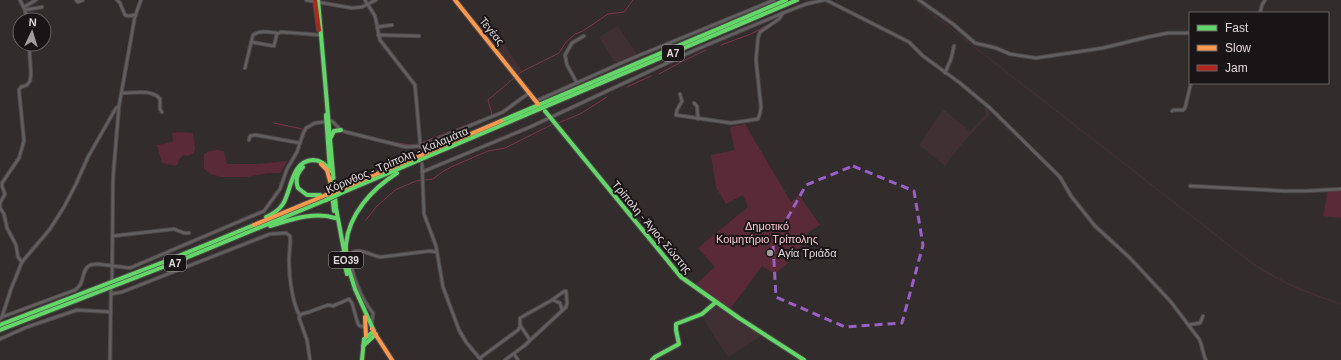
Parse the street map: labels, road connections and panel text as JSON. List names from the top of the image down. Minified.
{"streets":{"main road":["Τεγέας","Α7","Κόρινθος - Τρίπολη - Καλαμάτα","Τρίπολη - Άγιος Σώστης","ΕΟ39"]},"parks":["Δημοτικό Κοιμητήριο Τρίπολης"],"places":["Αγία Τριάδα"],"legend":["Fast","Slow","Jam"],"north":"top"}
